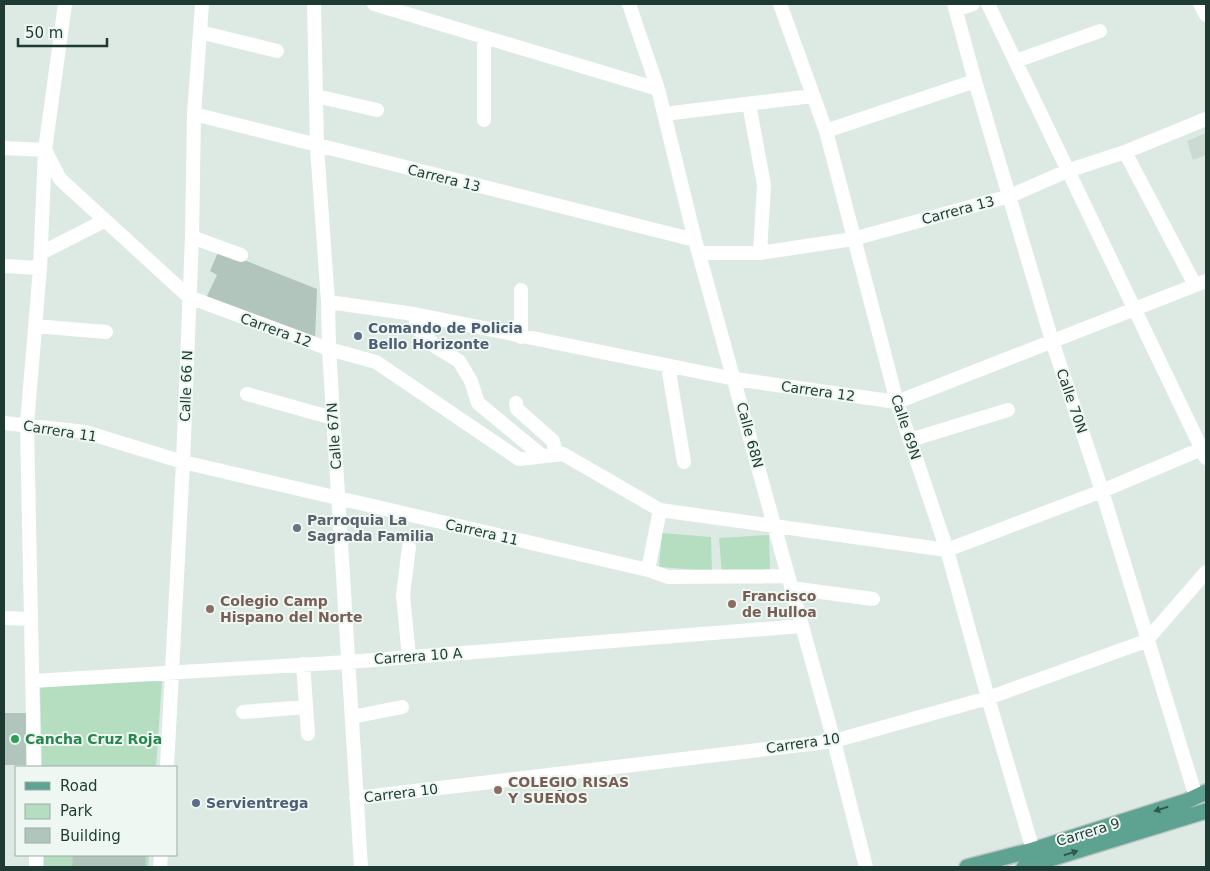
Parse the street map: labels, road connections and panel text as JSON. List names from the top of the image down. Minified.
{"streets":{"main road":["Carrera 9"],"street":["Carrera 13","Carrera 12","Calle 66 N","Calle 70N","Calle 69N","Carrera 11","Calle 68N","Calle 67N","Carrera 10 A","Carrera 10"]},"crossings":[["Carrera 13","Calle 66 N"],["Carrera 13","Calle 70N"],["Carrera 13","Calle 69N"],["Carrera 13","Calle 68N"],["Carrera 13","Calle 67N"],["Carrera 12","Calle 66 N"],["Carrera 12","Calle 70N"],["Carrera 12","Calle 69N"],["Carrera 12","Calle 68N"],["Carrera 12","Calle 67N"],["Calle 66 N","Carrera 11"],["Calle 66 N","Carrera 10 A"],["Calle 70N","Carrera 10"],["Calle 70N","Carrera 9"],["Calle 69N","Carrera 10"],["Calle 69N","Carrera 9"],["Carrera 11","Calle 68N"],["Carrera 11","Calle 67N"],["Calle 68N","Carrera 10 A"],["Calle 68N","Carrera 10"],["Calle 67N","Carrera 10 A"],["Calle 67N","Carrera 10"]],"places":["Comando de Policia Bello Horizonte","Parroquia La Sagrada Familia","Francisco de Hulloa","Colegio Camp Hispano del Norte","Cancha Cruz Roja","COLEGIO RISAS Y SUEÑOS","Servientrega"],"legend":["Road","Park","Building"],"scale_bar":"50 m"}
